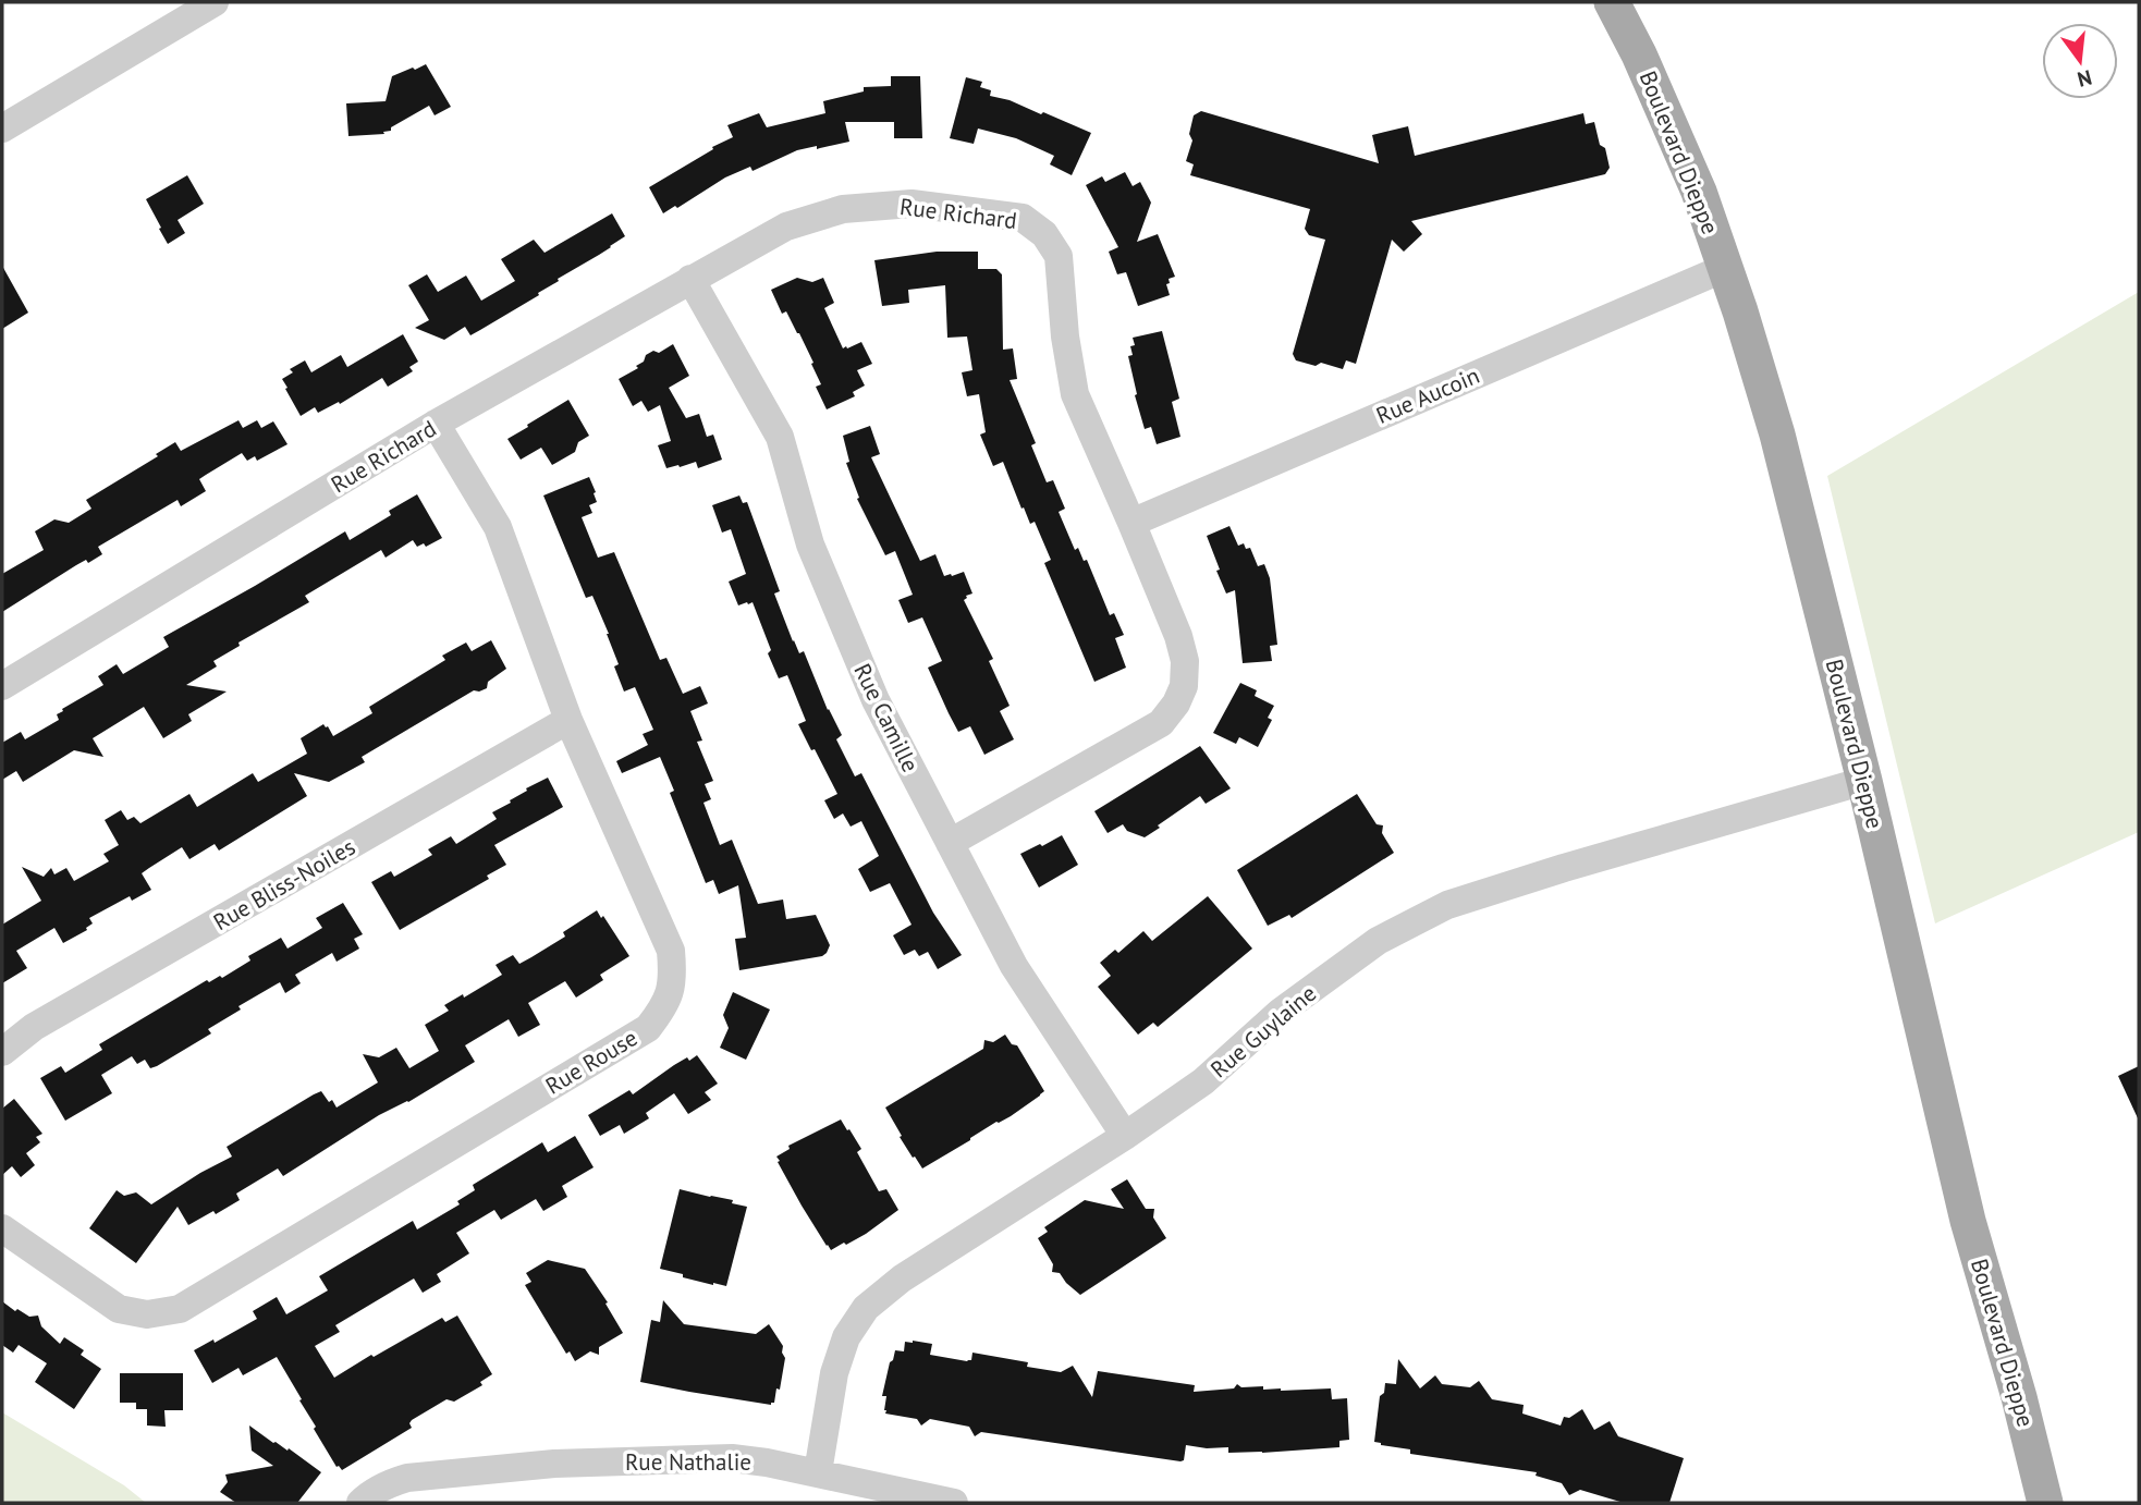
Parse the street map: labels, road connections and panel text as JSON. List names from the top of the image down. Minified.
{"streets":{"main road":["Boulevard Dieppe"],"street":["Rue Richard","Rue Aucoin","Rue Camille","Rue Bliss-Noiles","Rue Guylaine","Rue Rouse","Rue Nathalie"]},"crossings":[["Boulevard Dieppe","Rue Aucoin"],["Boulevard Dieppe","Rue Guylaine"],["Rue Richard","Rue Aucoin"],["Rue Richard","Rue Camille"],["Rue Richard","Rue Rouse"],["Rue Camille","Rue Guylaine"],["Rue Bliss-Noiles","Rue Rouse"],["Rue Guylaine","Rue Nathalie"]],"north":"bottom"}
